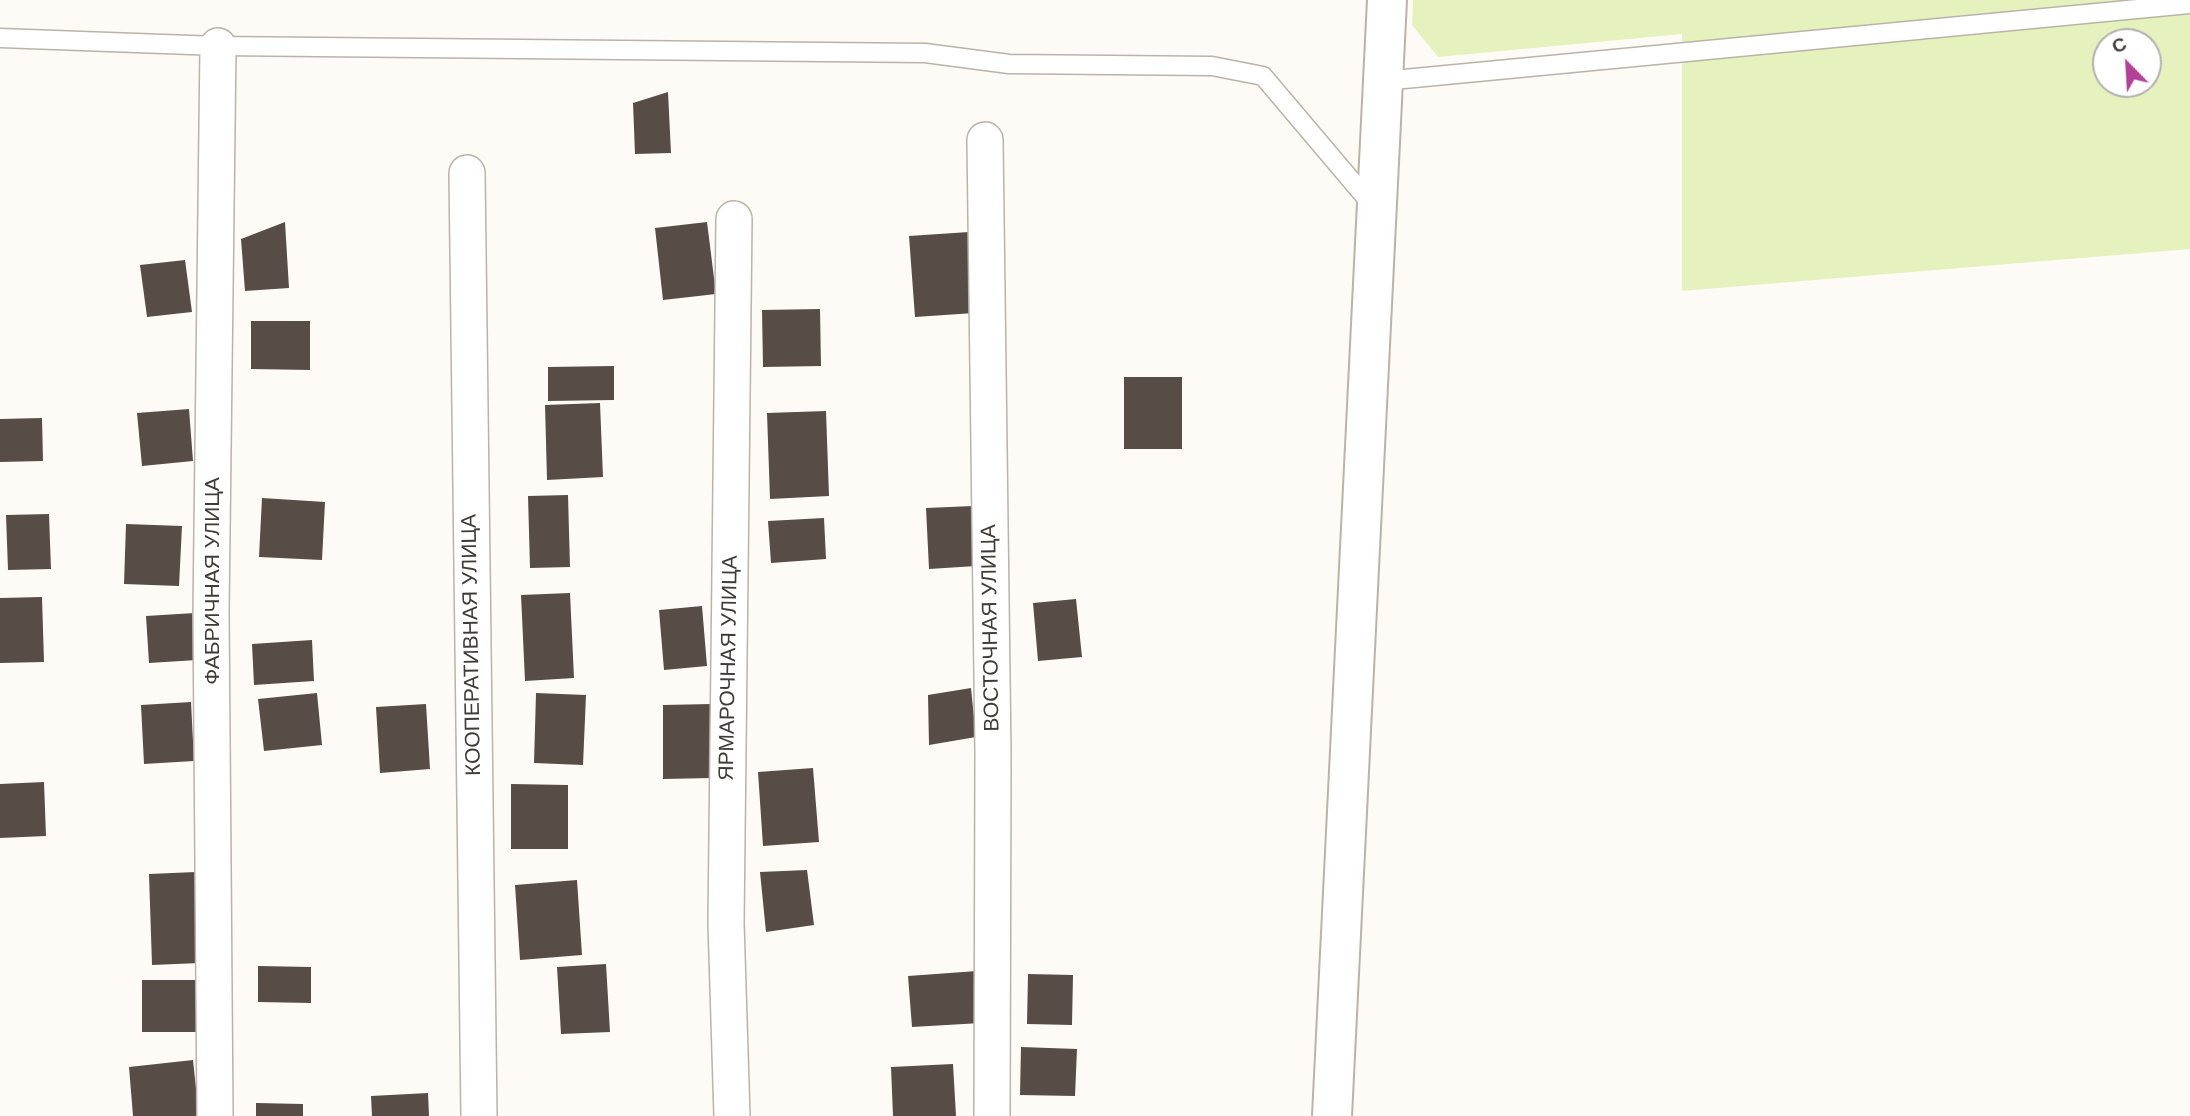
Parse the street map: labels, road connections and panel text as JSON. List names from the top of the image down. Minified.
{"streets":{"street":["ФАБРИЧНАЯ УЛИЦА","ВОСТОЧНАЯ УЛИЦА","КООПЕРАТИВНАЯ УЛИЦА","ЯРМАРОЧНАЯ УЛИЦА"]},"north":"top left"}
